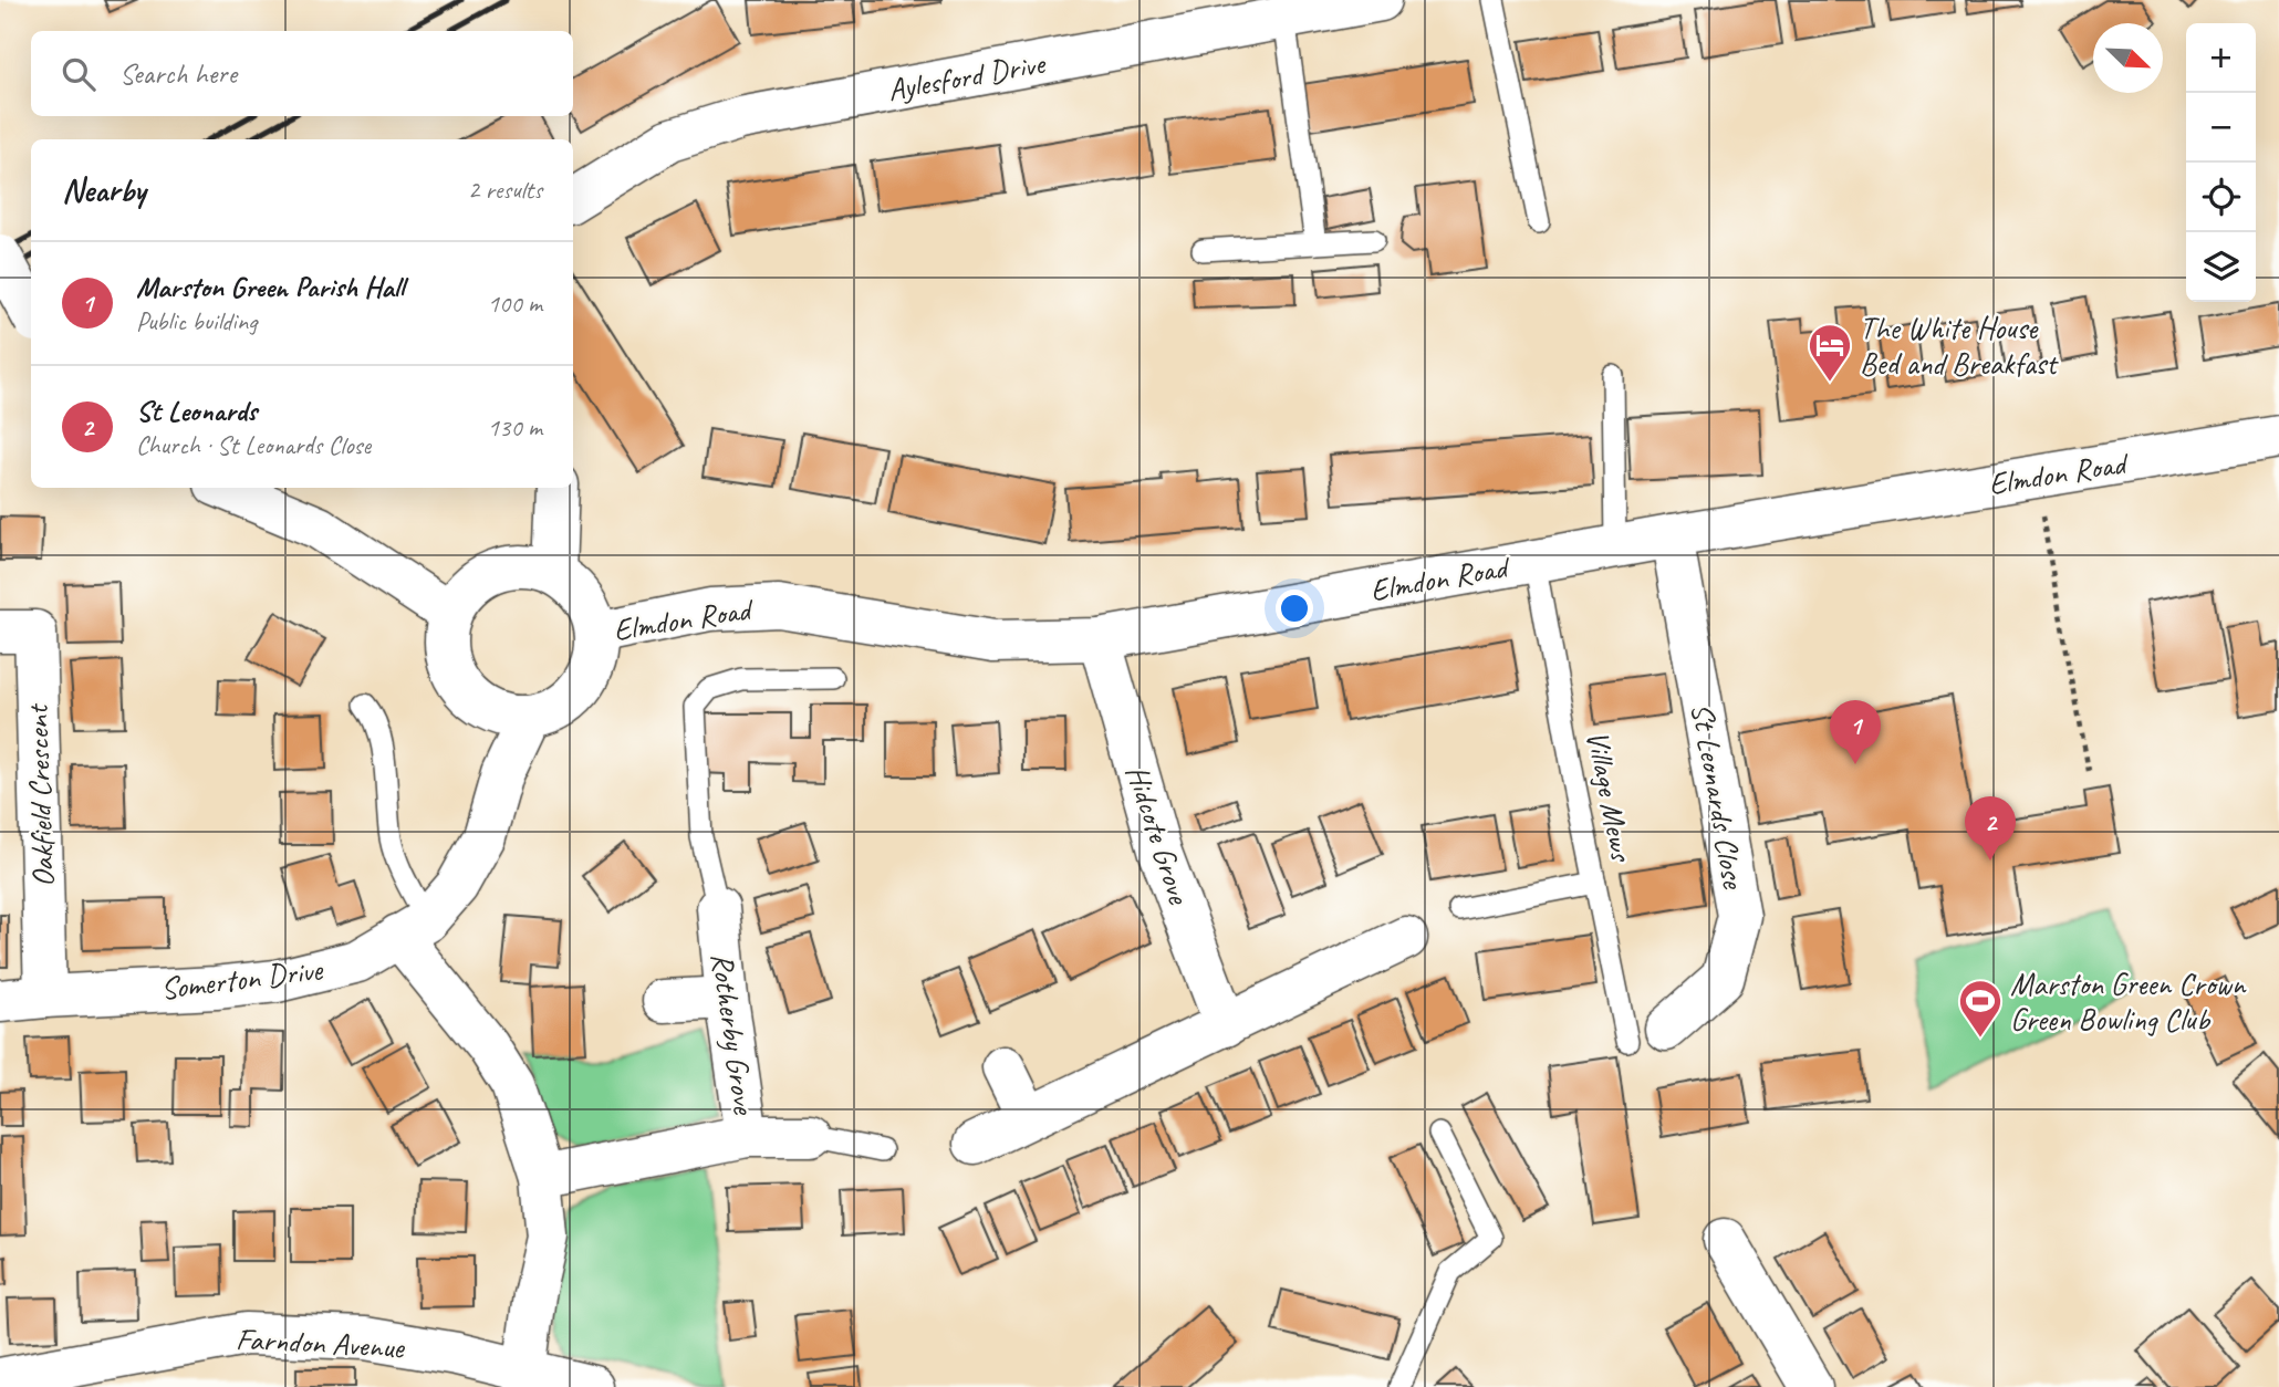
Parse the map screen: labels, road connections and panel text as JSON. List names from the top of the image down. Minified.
{"streets":{"street":["Aylesford Drive","Elmdon Road","St Leonards Close","Oakfield Crescent","Hidcote Grove","Somerton Drive","Rotherby Grove","Farndon Avenue"],"lane":["Village Mews"]},"crossings":[["Elmdon Road","Village Mews"],["Elmdon Road","St Leonards Close"],["Elmdon Road","Hidcote Grove"],["Elmdon Road","Somerton Drive"],["Village Mews","St Leonards Close"],["Oakfield Crescent","Somerton Drive"]],"places":{"hotel":["The White House Bed and Breakfast"],"sports":["Marston Green Crown Green Bowling Club"]},"north":"bottom right","page":{"map_buttons":["+","−"],"search":"Search here","heading":["Nearby","2 results"],"list":[{"mark":"1","name":"Marston Green Parish Hall","note":"Public building","value":"100 m"},{"mark":"2","name":"St Leonards","note":"Church · St Leonards Close","value":"130 m"}],"pins":["1","2"]}}
